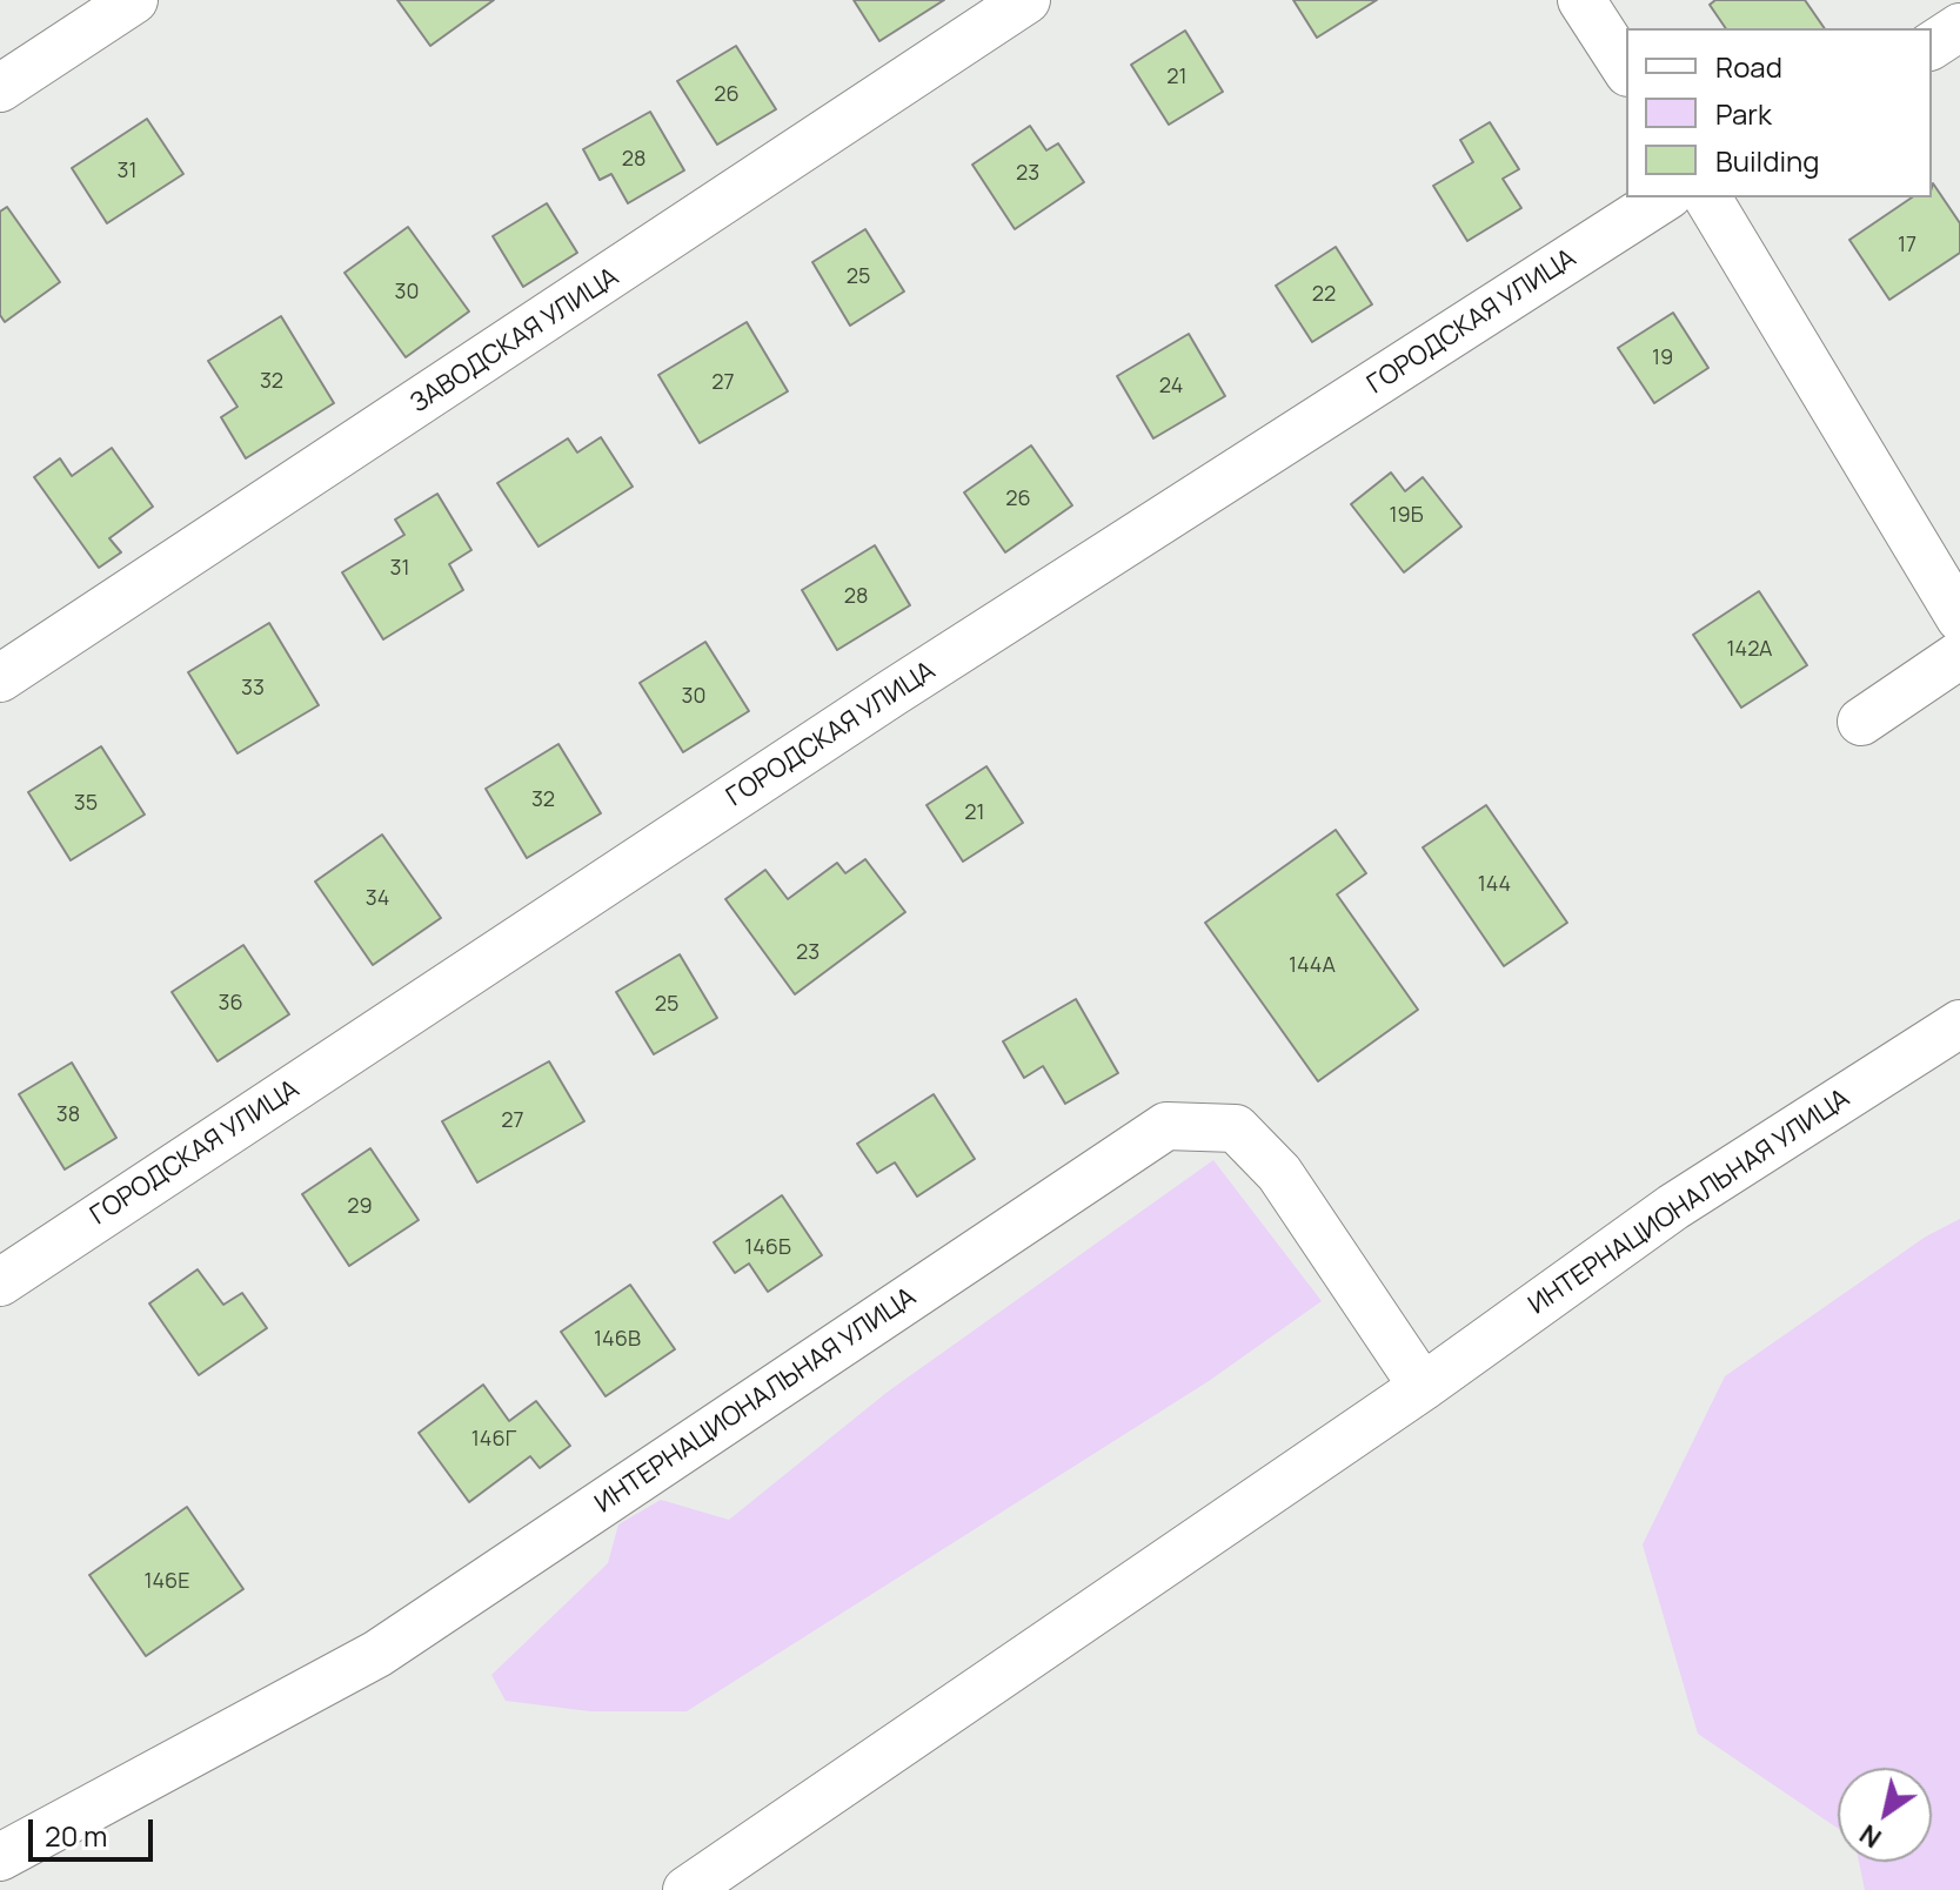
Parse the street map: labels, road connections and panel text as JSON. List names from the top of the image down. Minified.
{"streets":{"street":["ГОРОДСКАЯ УЛИЦА","ЗАВОДСКАЯ УЛИЦА","ИНТЕРНАЦИОНАЛЬНАЯ УЛИЦА"]},"house_numbers":["21","26","28","31","23","17","25","30","22","19","32","27","24","26","19Б","31","28","142А","33","30","32","35","21","144","34","23","144А","36","25","38","27","29","146Б","146В","146Г","146Е"],"legend":["Road","Park","Building"],"scale_bar":"20 m","north":"bottom left"}
